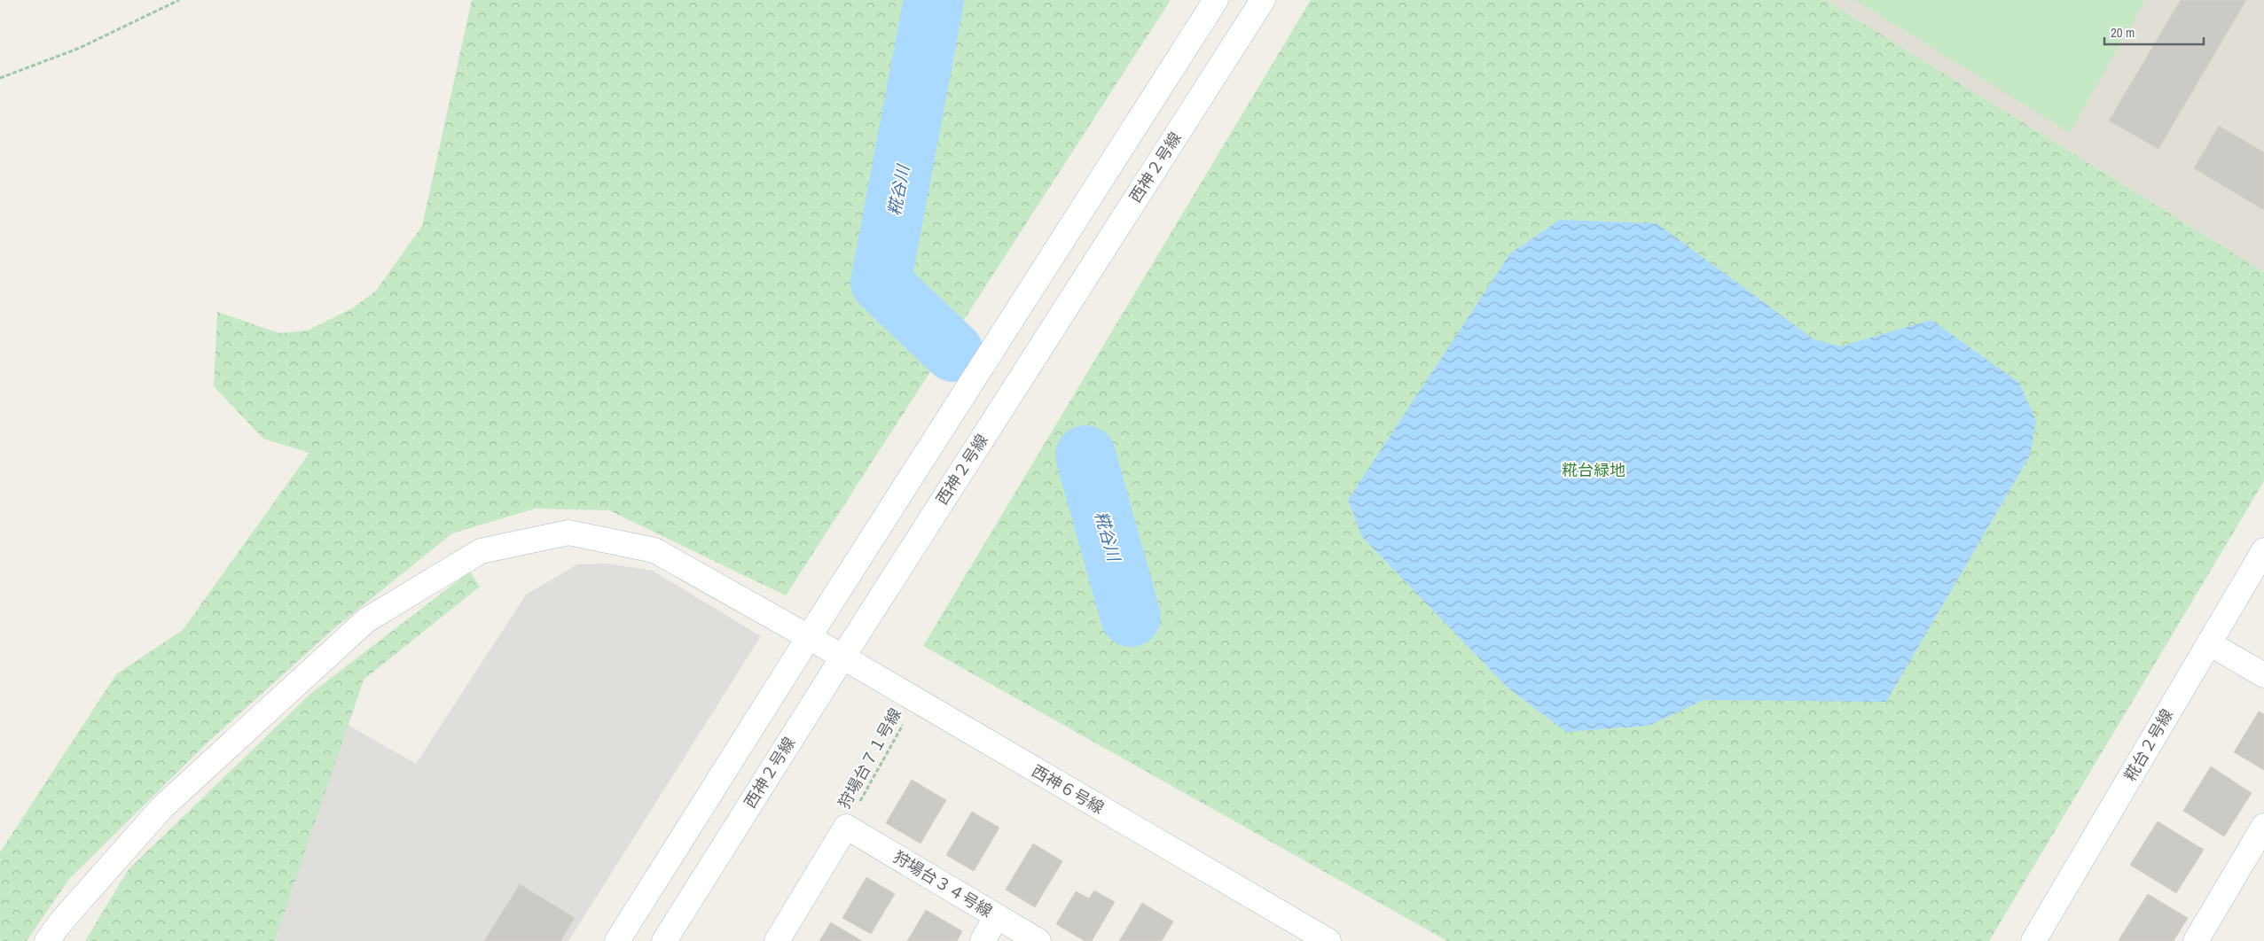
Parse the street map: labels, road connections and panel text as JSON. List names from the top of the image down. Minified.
{"streets":{"street":["西神２号線","糀台２号線","西神６号線","狩場台３４号線"],"path":["狩場台７１号線"]},"crossings":[["西神２号線","西神６号線"],["狩場台７１号線","西神６号線"],["狩場台７１号線","狩場台３４号線"]],"water":["糀谷川"],"parks":["糀台緑地"],"scale_bar":"20 m"}
